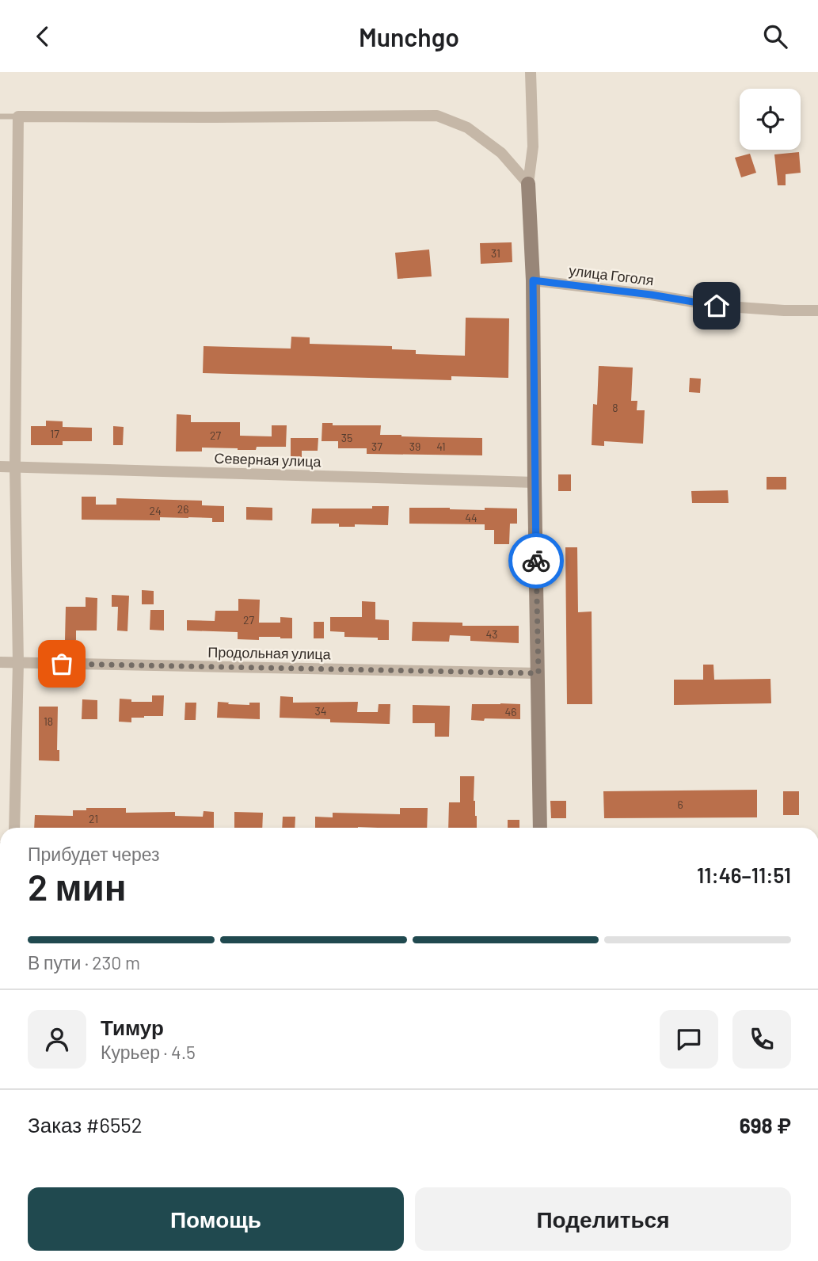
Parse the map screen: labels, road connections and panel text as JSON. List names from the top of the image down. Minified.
{"streets":{"street":["улица Гоголя","Северная улица","Продольная улица"]},"house_numbers":["31","8","17","27","35","37","39","41","26","24","44","27","43","34","46","18","6","21"],"page":{"header":"Munchgo","heading":["2 мин","Прибудет через","11:46–11:51"],"panel":["Тимур","Курьер · 4.5","Заказ #6552","698 ₽"],"bar":"В пути · 230 m","buttons":["Помощь","Поделиться"]}}
